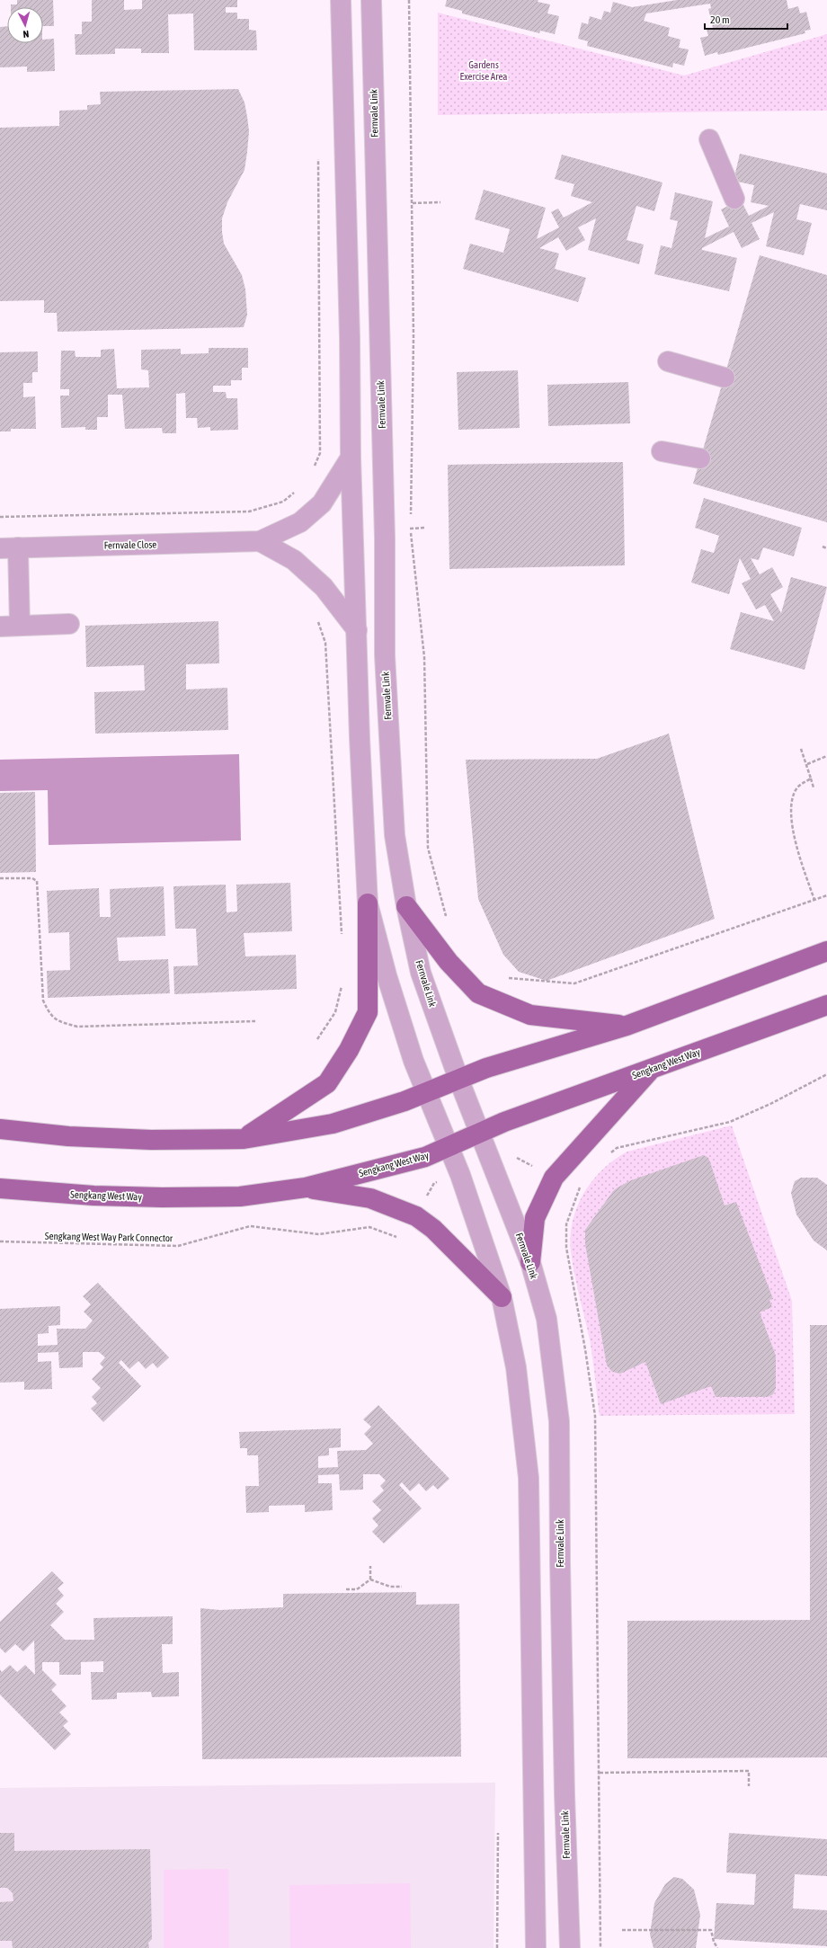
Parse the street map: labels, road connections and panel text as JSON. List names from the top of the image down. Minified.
{"streets":{"main road":["Sengkang West Way"],"street":["Fernvale Link","Fernvale Close"],"path":["Sengkang West Way Park Connector"]},"crossings":[["Fernvale Link","Sengkang West Way"]],"parks":["Gardens Exercise Area"],"scale_bar":"20 m","north":"bottom"}
